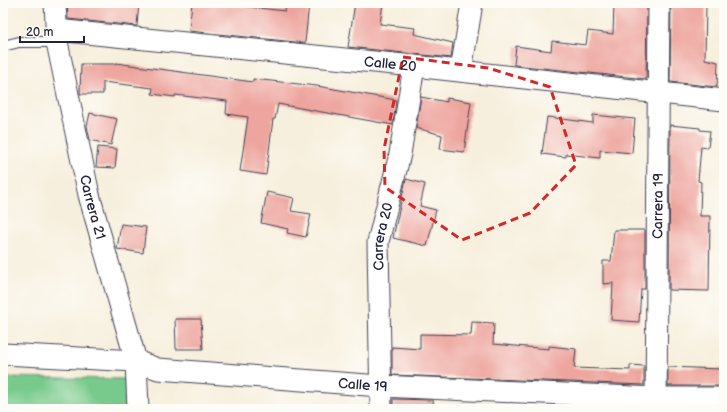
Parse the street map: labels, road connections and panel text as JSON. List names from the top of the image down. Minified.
{"streets":{"street":["Calle 20","Carrera 19","Carrera 21","Carrera 20","Calle 19"]},"crossings":[["Calle 20","Carrera 19"],["Calle 20","Carrera 21"],["Calle 20","Carrera 20"],["Carrera 19","Calle 19"],["Carrera 21","Calle 19"],["Carrera 20","Calle 19"]],"scale_bar":"20 m"}
